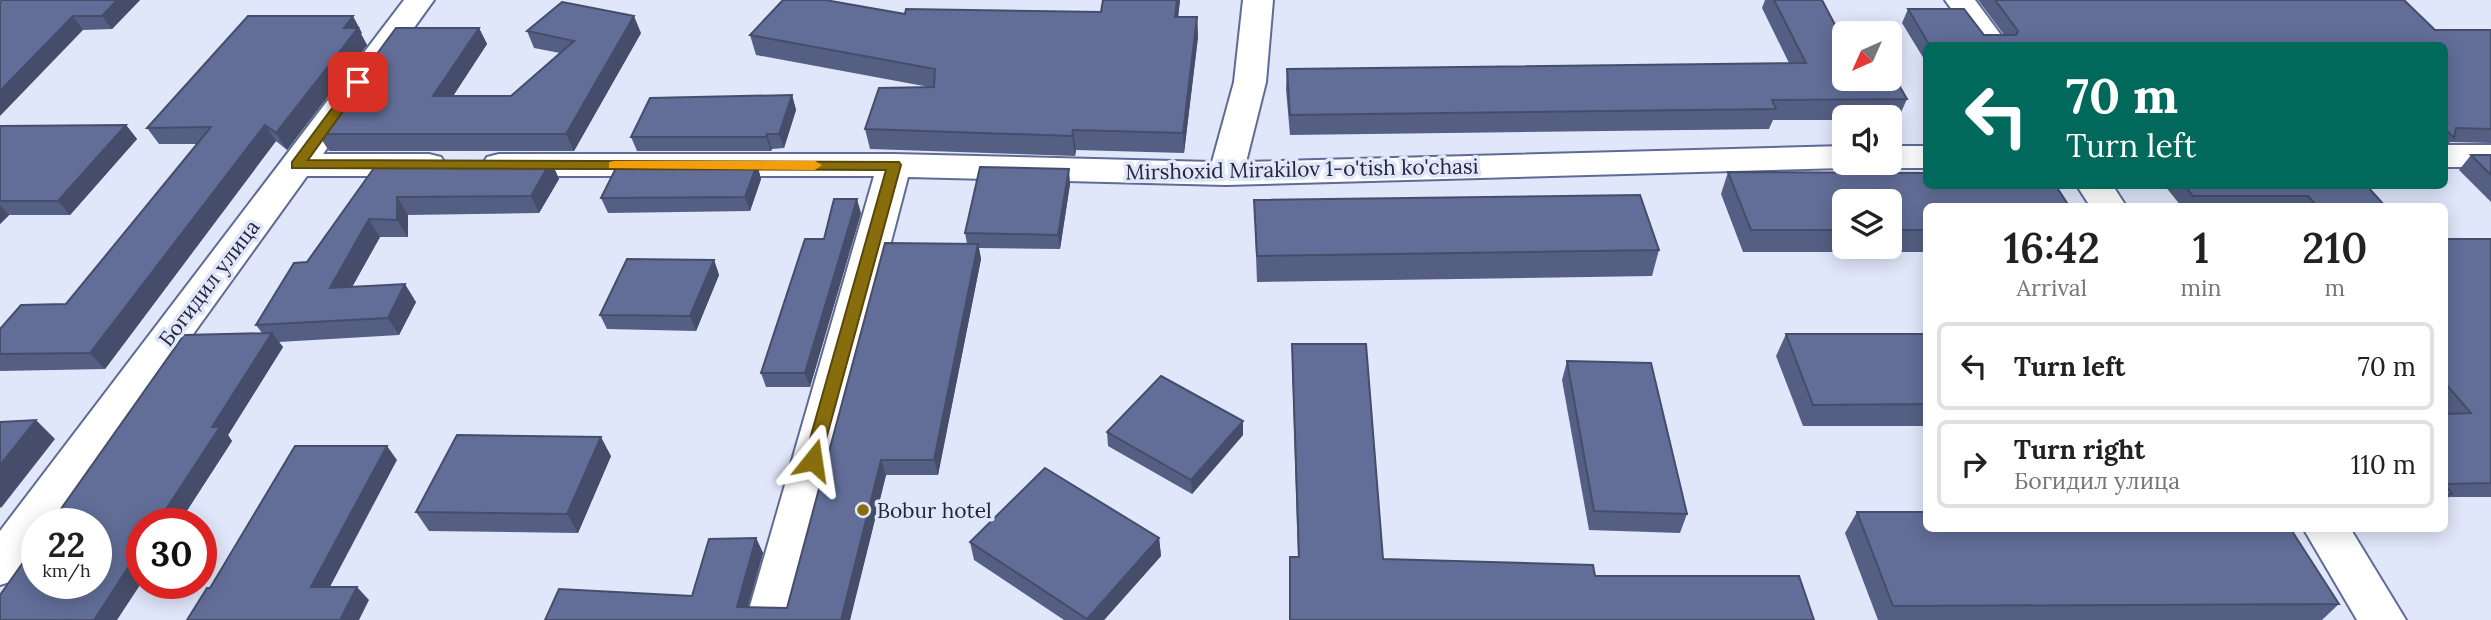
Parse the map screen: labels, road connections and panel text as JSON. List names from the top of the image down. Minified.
{"streets":{"street":["Mirshoxid Mirakilov 1-o'tish ko'chasi","Богидил улица"]},"crossings":[["Mirshoxid Mirakilov 1-o'tish ko'chasi","Богидил улица"]],"places":["Bobur hotel"],"north":"bottom left","page":{"turn":["70 m","Turn left"],"eta":["16:42","Arrival","1","min","210","m"],"list":[{"name":"Turn left","value":"70 m"},{"name":"Turn right","note":"Богидил улица","value":"110 m"}],"speed":"22 km/h","limit":"30"}}
